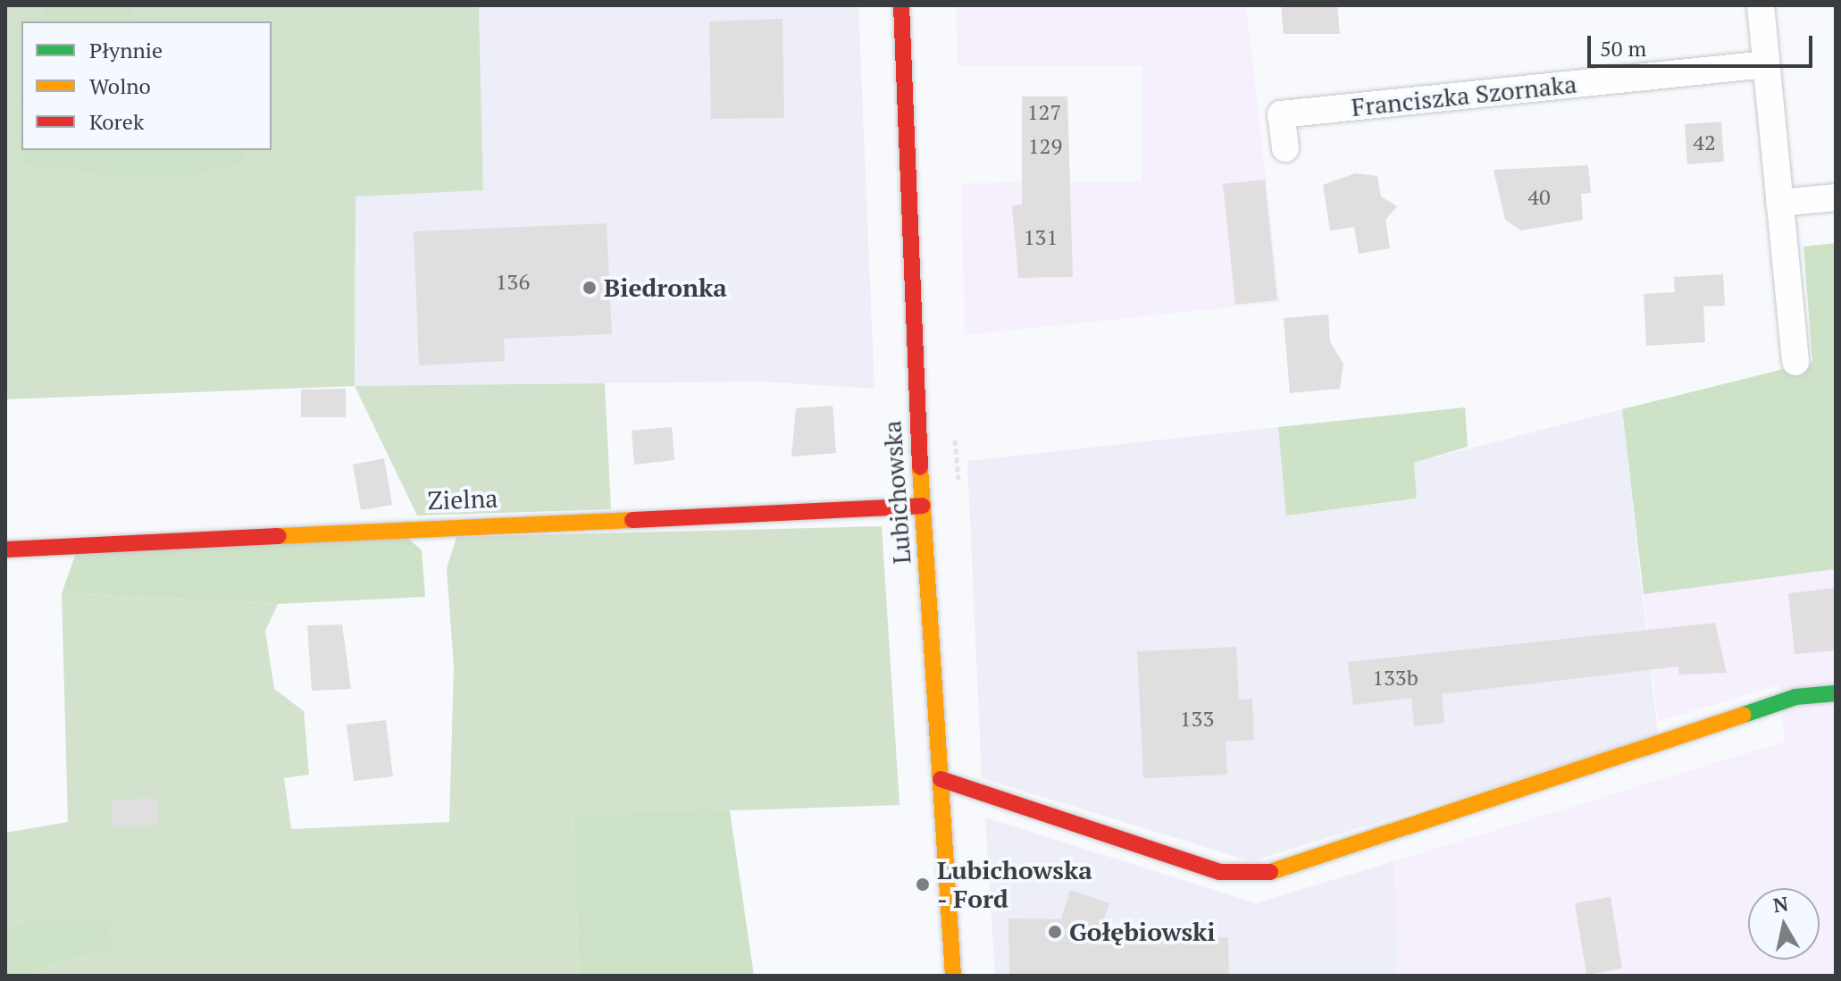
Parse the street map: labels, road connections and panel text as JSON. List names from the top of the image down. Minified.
{"streets":{"street":["Franciszka Szornaka","Lubichowska","Zielna"]},"crossings":[["Lubichowska","Zielna"]],"places":["Biedronka","Lubichowska - Ford","Gołębiowski"],"house_numbers":["127","42","129","40","131","136","133b","133"],"legend":["Płynnie","Wolno","Korek"],"scale_bar":"50 m","north":"top"}
